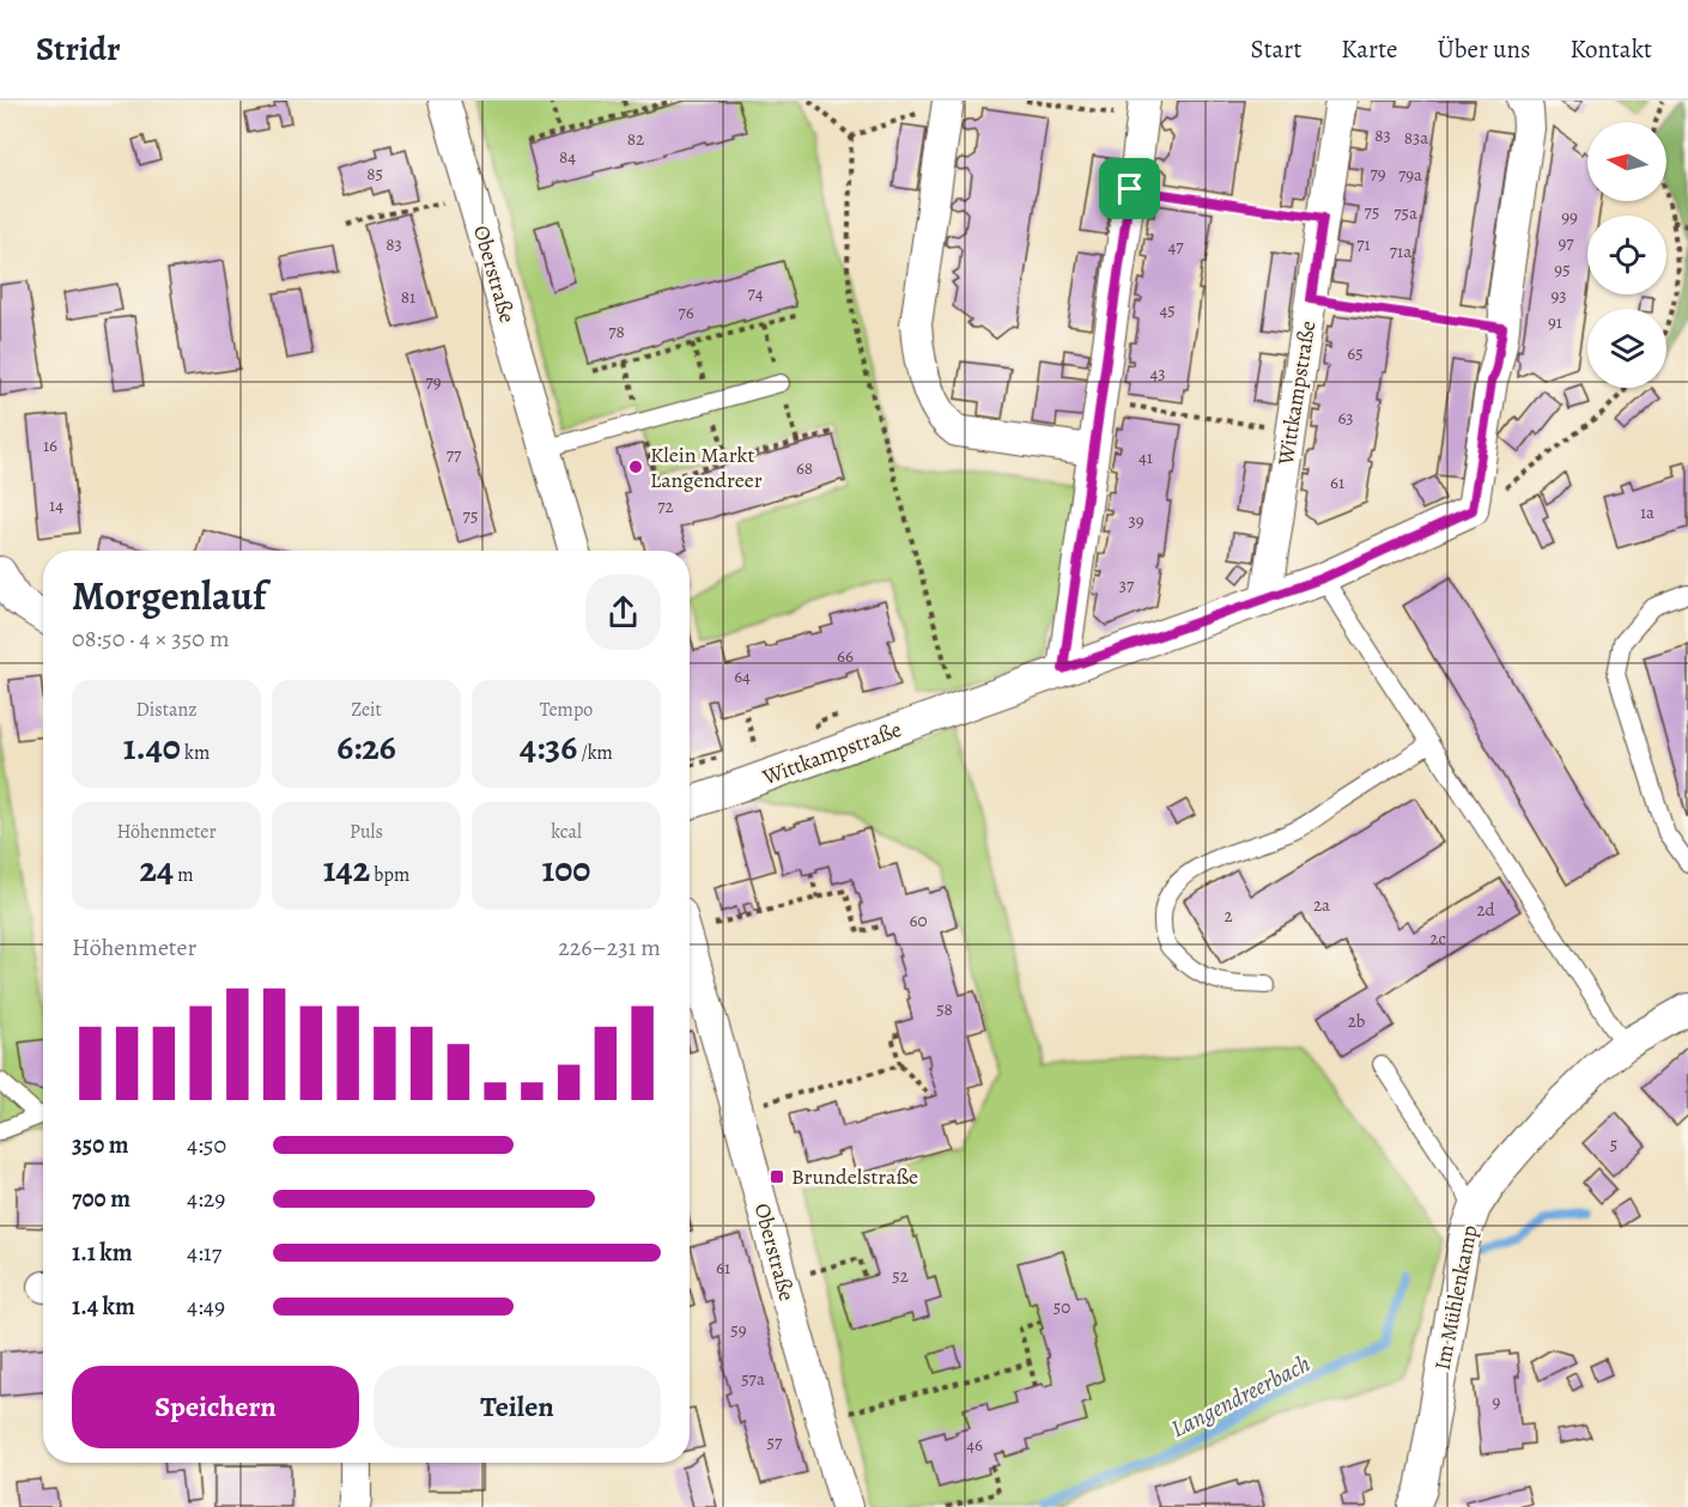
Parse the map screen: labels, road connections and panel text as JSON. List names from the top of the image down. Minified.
{"streets":{"street":["Oberstraße","Wittkampstraße","Im Mühlenkamp"]},"water":["Langendreerbach"],"places":{"other":["Klein Markt Langendreer"],"transit":["Brundelstraße"]},"house_numbers":["83","83a","82","84","85","79","79a","75","75a","99","97","83","71","47","71a","95","74","93","81","45","76","91","78","65","43","79","63","16","77","41","68","61","14","72","1a","75","39","37","66","64","2a","2d","2","60","2c","58","2b","5","61","52","50","59","57a","9","57","46"],"north":"left","page":{"header":"Stridr","nav":["Start","Karte","Über uns","Kontakt"],"heading":["Morgenlauf","08:50 · 4 × 350 m"],"stats":[["Distanz","1.40 km"],["Zeit","6:26"],["Tempo","4:36 /km"],["Höhenmeter","24 m"],["Puls","142 bpm"],["kcal","100"]],"chart":["Höhenmeter","226–231 m"],"list":[{"name":"350 m","note":"4:50"},{"name":"700 m","note":"4:29"},{"name":"1.1 km","note":"4:17"},{"name":"1.4 km","note":"4:49"}],"buttons":["Speichern","Teilen"]}}
